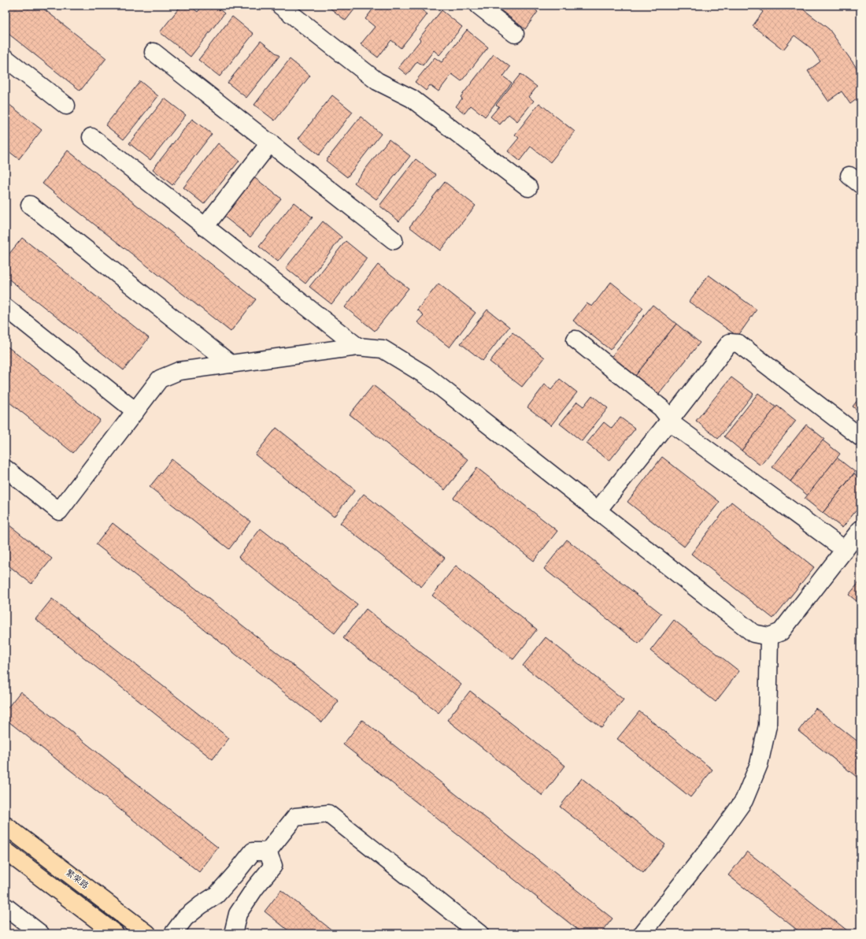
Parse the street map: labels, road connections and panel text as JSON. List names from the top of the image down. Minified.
{"streets":{"main road":["繁荣路"]}}
